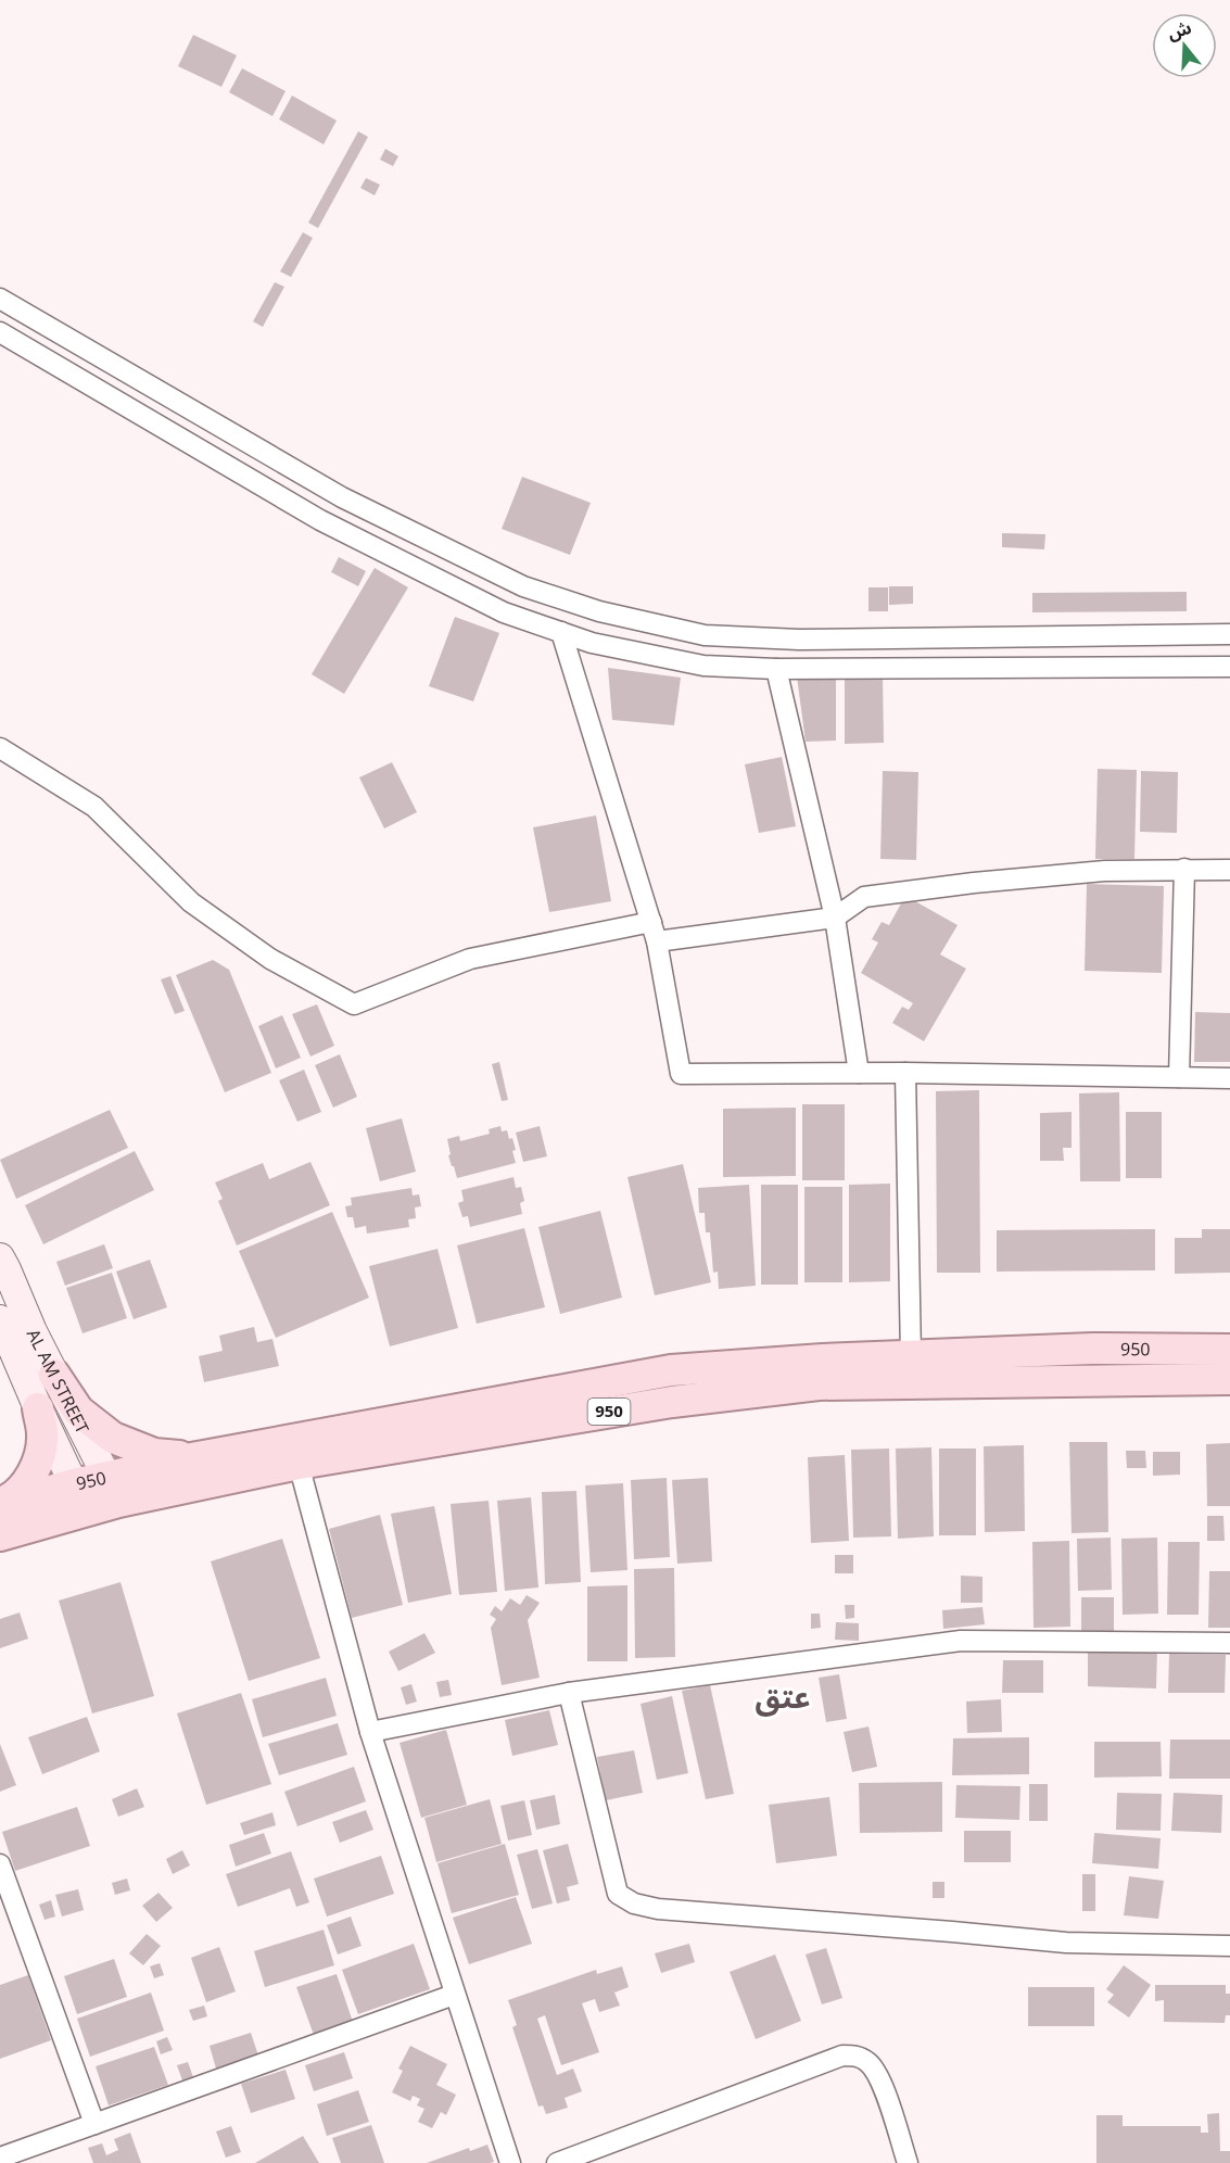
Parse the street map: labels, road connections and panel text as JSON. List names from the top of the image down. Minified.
{"streets":{"main road":["950","AL AM STREET"]},"crossings":[["950","AL AM STREET"]],"districts":["عتق"],"north":"top"}
